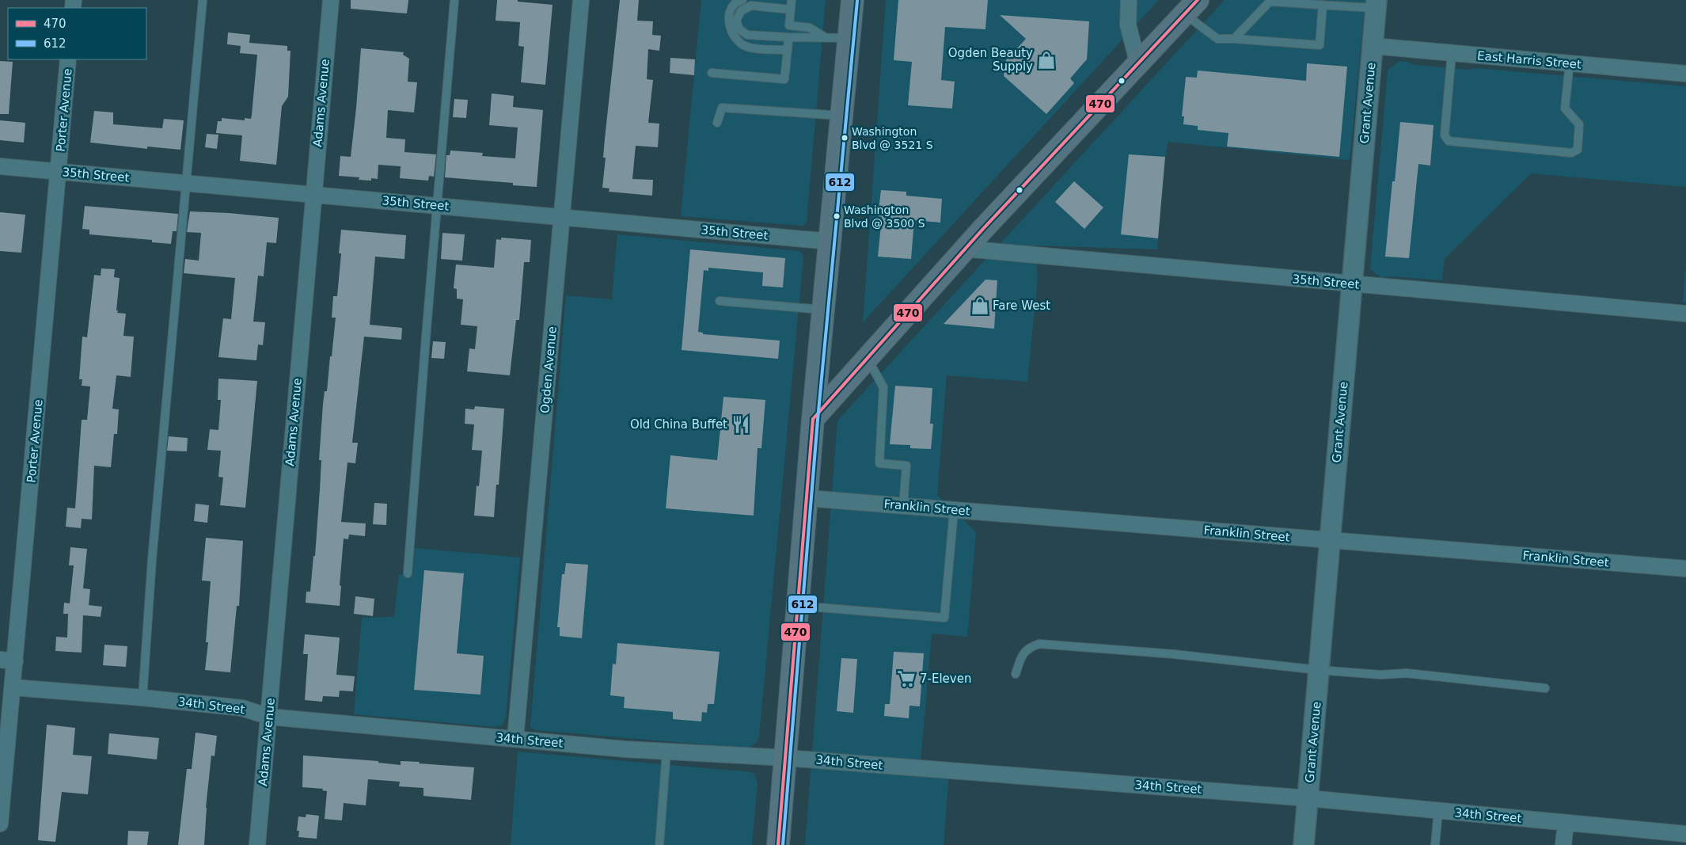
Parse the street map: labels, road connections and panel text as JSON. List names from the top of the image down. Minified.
{"streets":{"street":["East Harris Street","Adams Avenue","Grant Avenue","Porter Avenue","35th Street","Ogden Avenue","Franklin Street","34th Street"]},"crossings":[["East Harris Street","Grant Avenue"],["Adams Avenue","35th Street"],["Adams Avenue","34th Street"],["Grant Avenue","35th Street"],["Grant Avenue","Franklin Street"],["Grant Avenue","34th Street"],["Porter Avenue","35th Street"],["Porter Avenue","34th Street"],["35th Street","Ogden Avenue"],["Ogden Avenue","34th Street"]],"places":{"shop":["Ogden Beauty Supply","Fare West"],"other":["Washington Blvd @ 3521 S","Washington Blvd @ 3500 S"],"restaurant":["Old China Buffet"],"supermarket":["7-Eleven"]},"lines":["transit line 470","transit line 612"],"legend":["470","612"]}
